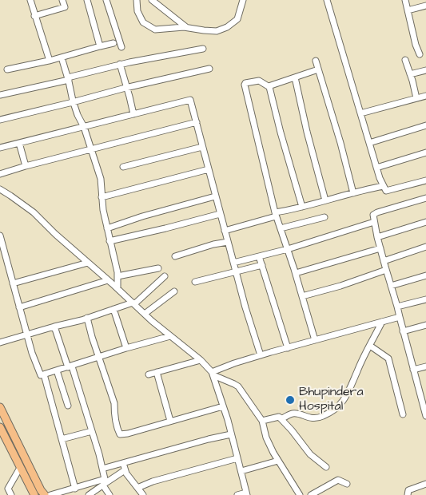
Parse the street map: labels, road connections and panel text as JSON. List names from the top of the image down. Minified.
{"places":["Bhupindera Hospital"]}
